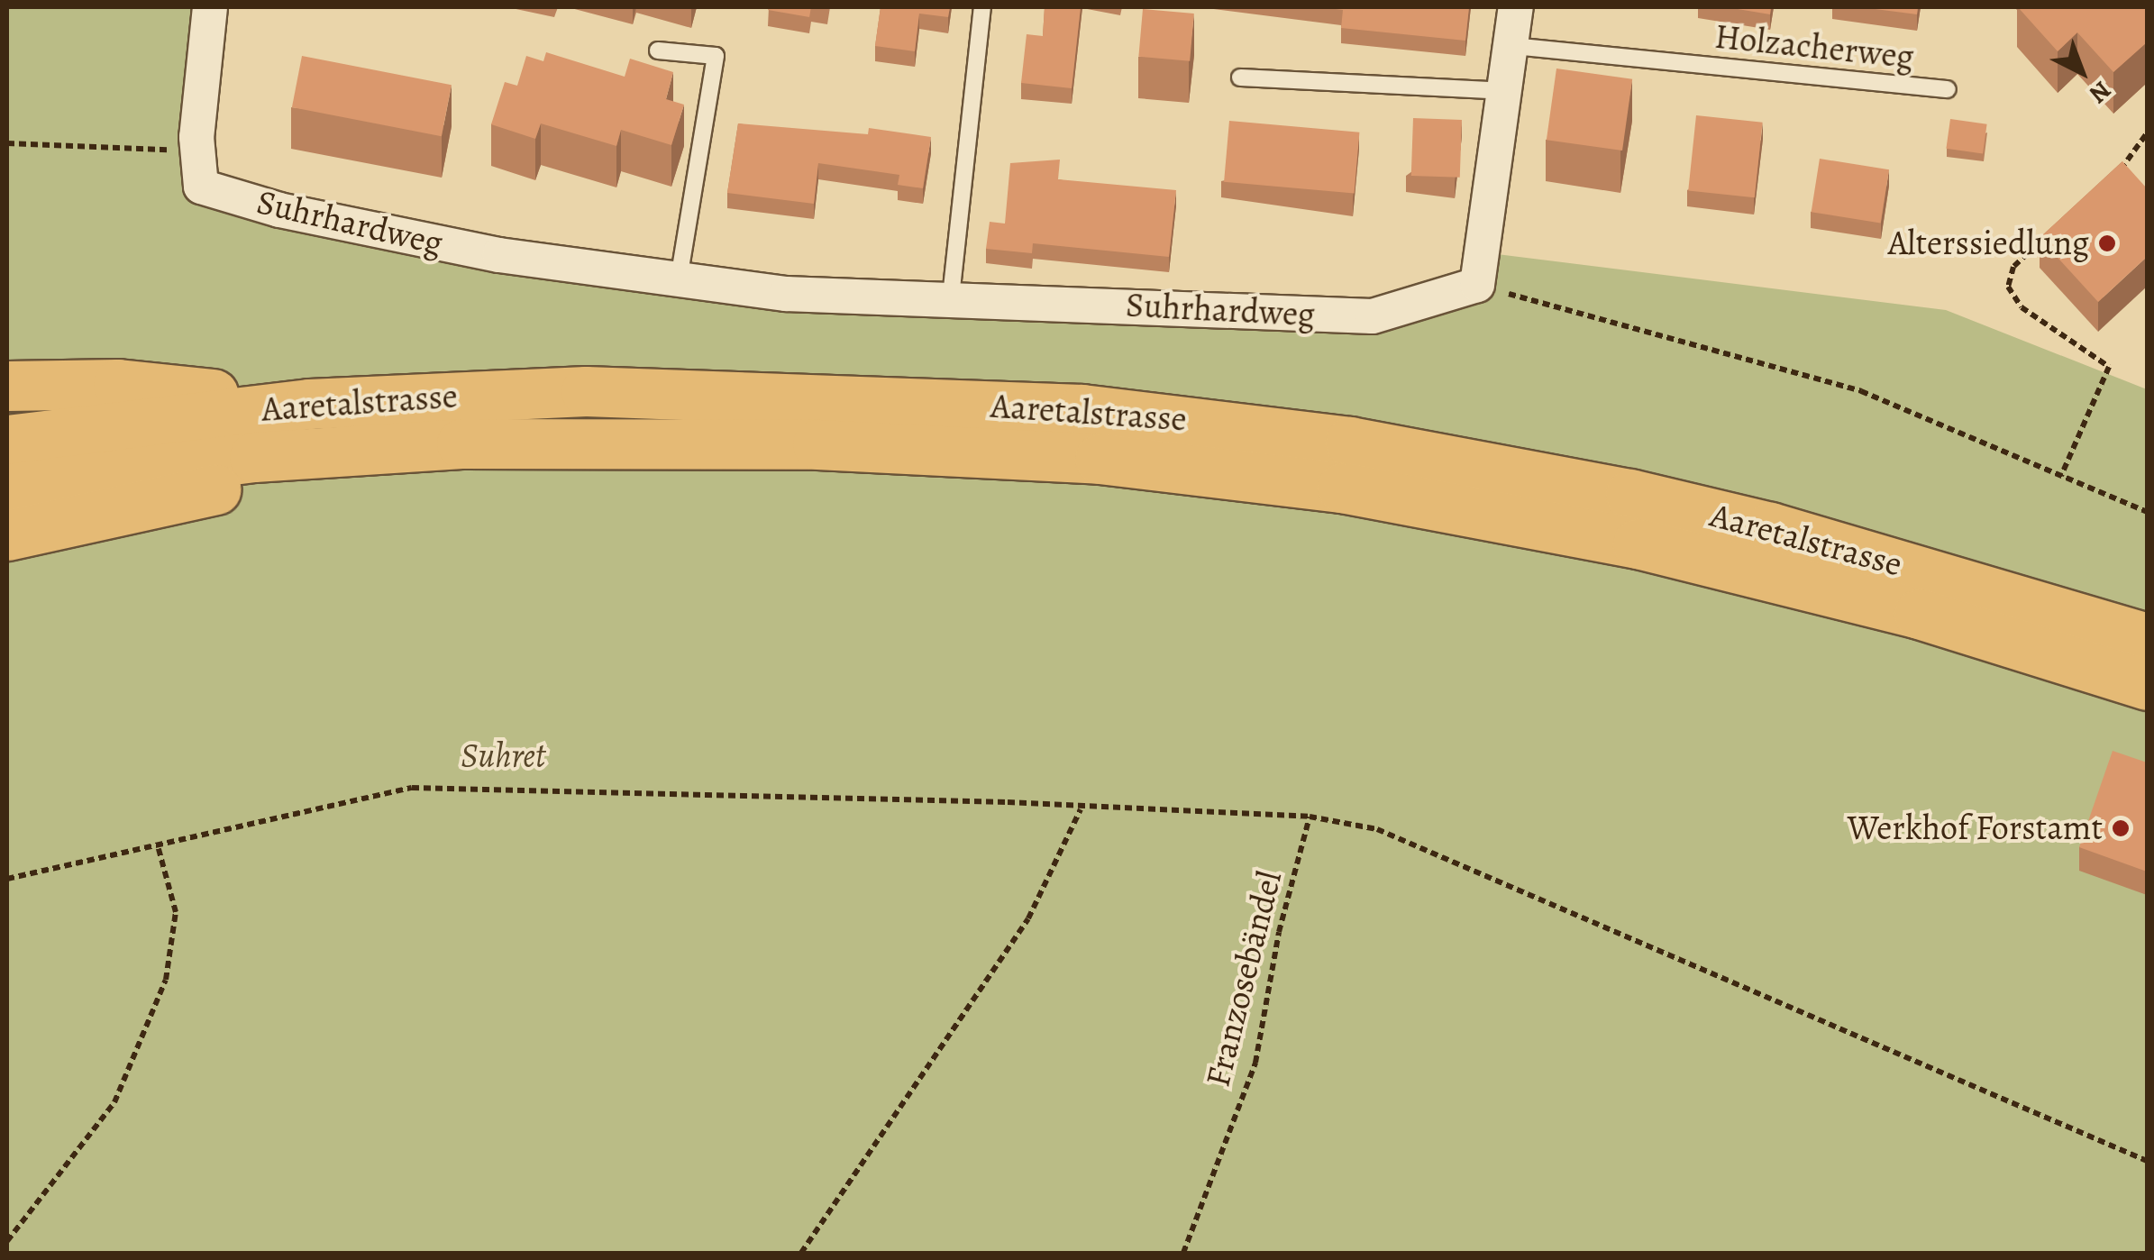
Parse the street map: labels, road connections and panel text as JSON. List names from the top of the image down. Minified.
{"streets":{"highway":["Aaretalstrasse"],"street":["Suhrhardweg"],"lane":["Holzacherweg"],"path":["Franzosebändel"]},"parks":["Suhret"],"places":["Alterssiedlung","Werkhof Forstamt"],"north":"bottom right"}
